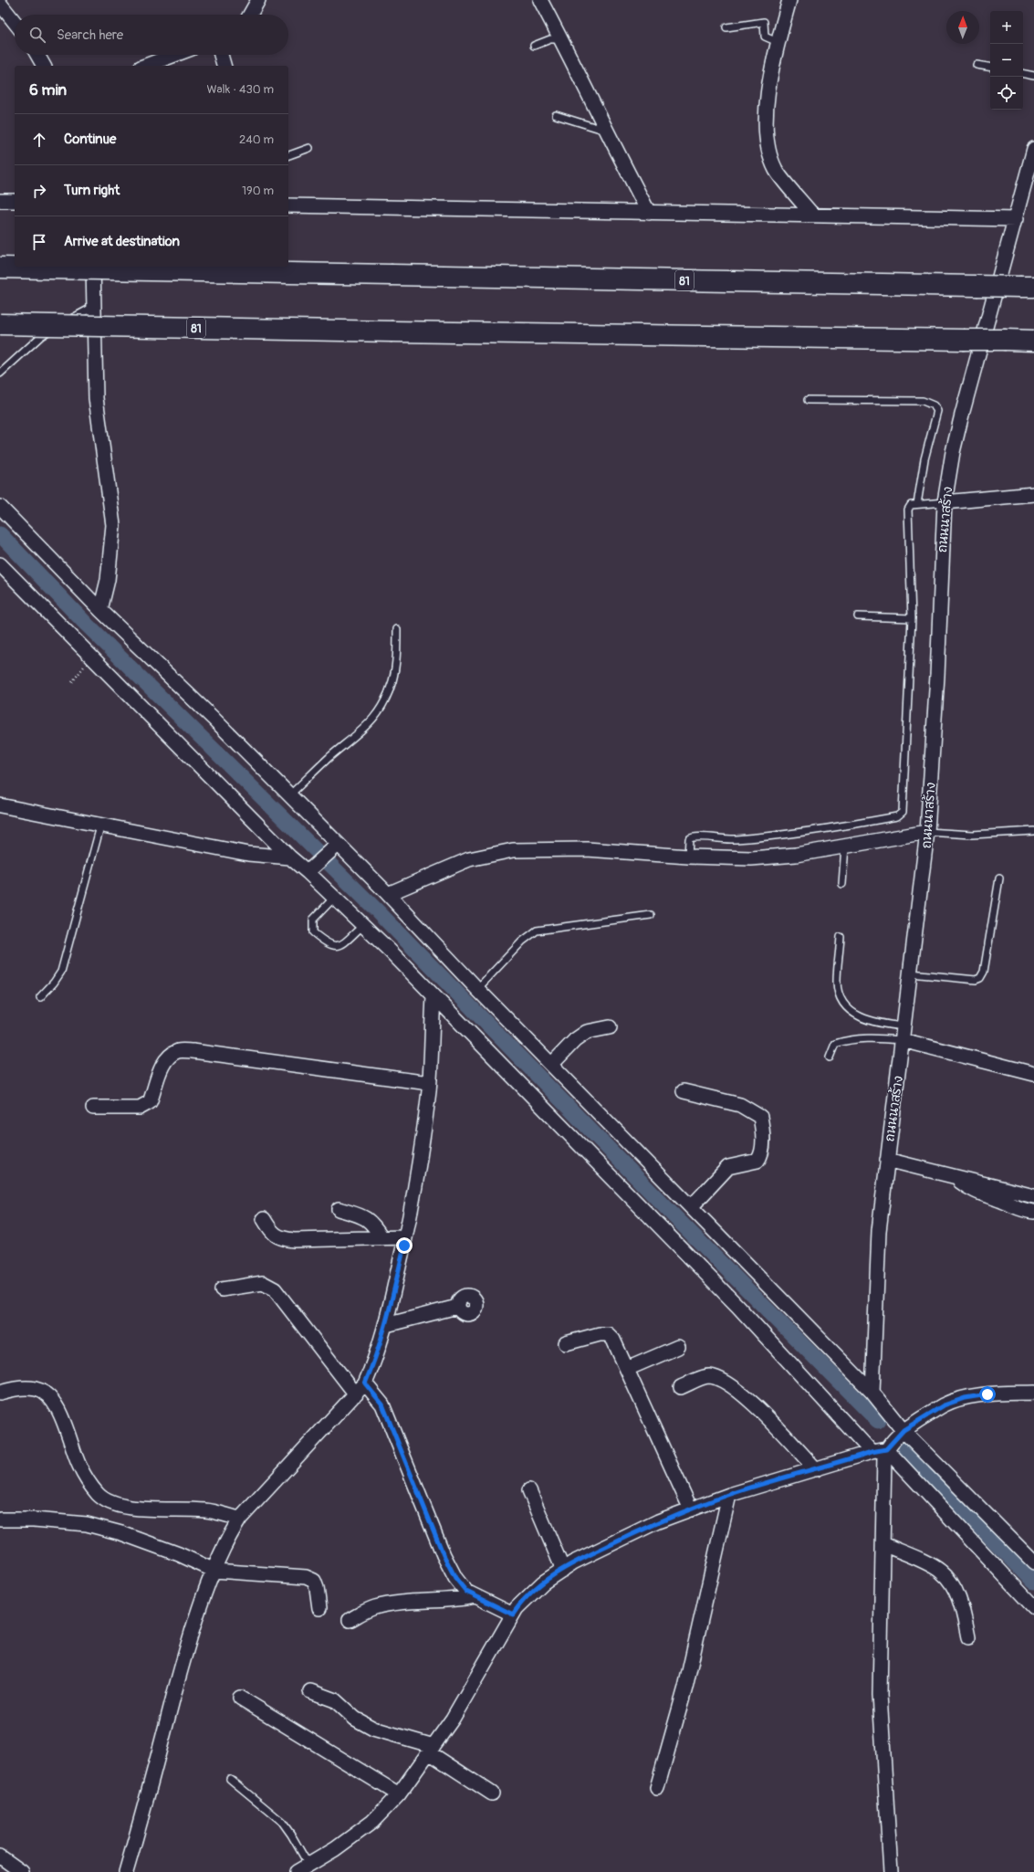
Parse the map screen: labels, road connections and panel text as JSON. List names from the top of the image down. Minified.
{"streets":{"highway":["81"],"street":["ถนนนาสร้าง"]},"north":"top","page":{"map_buttons":["+","−"],"search":"Search here","heading":["6 min","Walk · 430 m"],"list":[["Continue","240 m"],["Turn right","190 m"],"Arrive at destination"]}}
